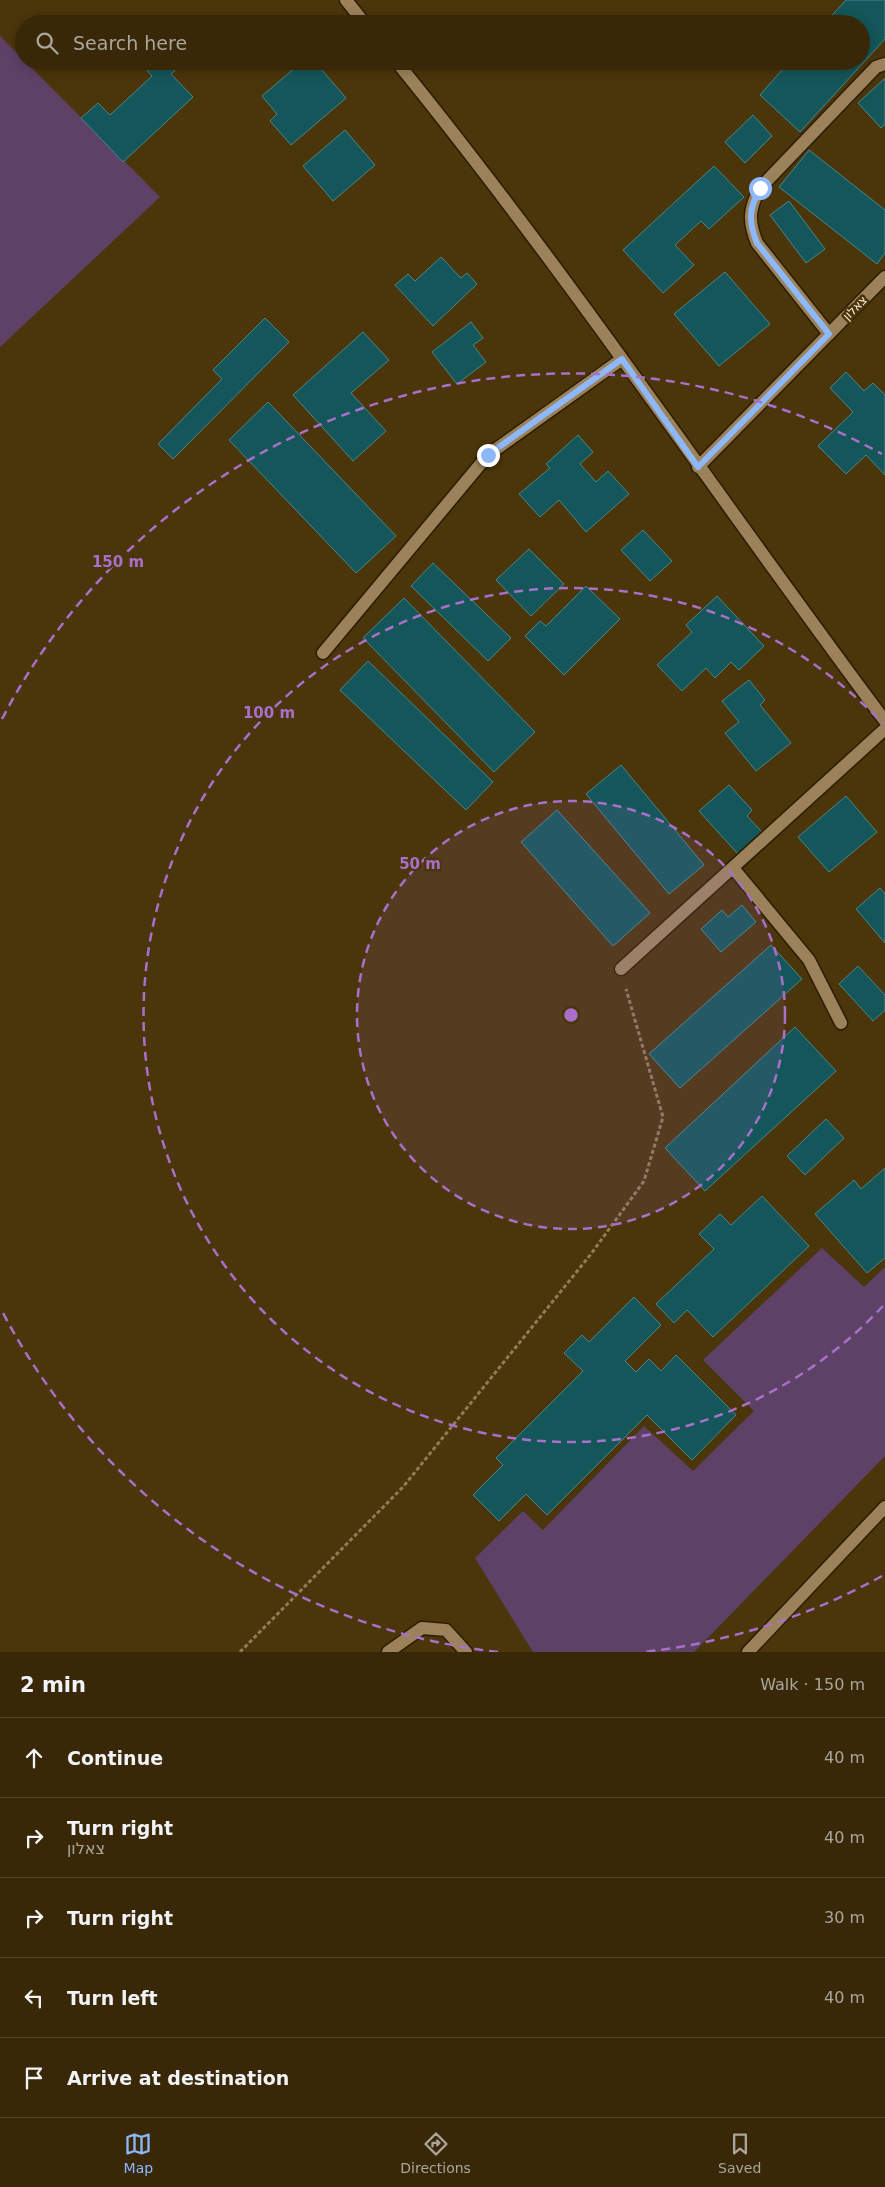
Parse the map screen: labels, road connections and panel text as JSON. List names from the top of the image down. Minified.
{"streets":{"street":["צאלון"]},"page":{"search":"Search here","heading":["2 min","Walk · 150 m"],"list":[["Continue","40 m"],["Turn right","צאלון","40 m"],["Turn right","30 m"],["Turn left","40 m"],"Arrive at destination"],"nav":["Map","Directions","Saved"]},"rings":["150 m","100 m","50 m"]}
